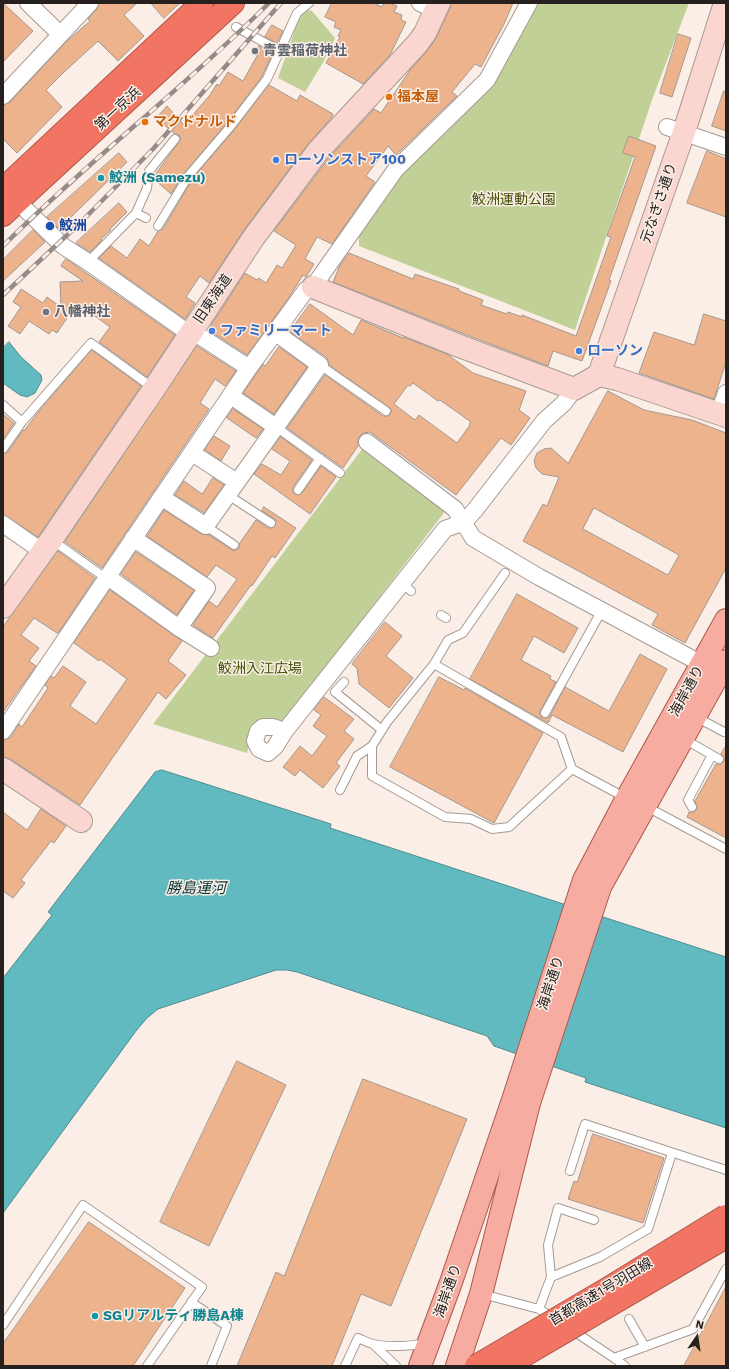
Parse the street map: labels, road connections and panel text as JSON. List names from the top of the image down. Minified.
{"streets":{"highway":["第一京浜","首都高速1号羽田線"],"main road":["海岸通り"],"street":["元なぎさ通り","旧東海道"]},"water":["勝島運河"],"parks":["鮫洲運動公園","鮫洲入江広場"],"places":["青雲稲荷神社","福本屋","マクドナルド","ローソンストア100","鮫洲 (Samezu)","鮫洲","八幡神社","ファミリーマート","ローソン","SGリアルティ勝島A棟"],"north":"top"}
